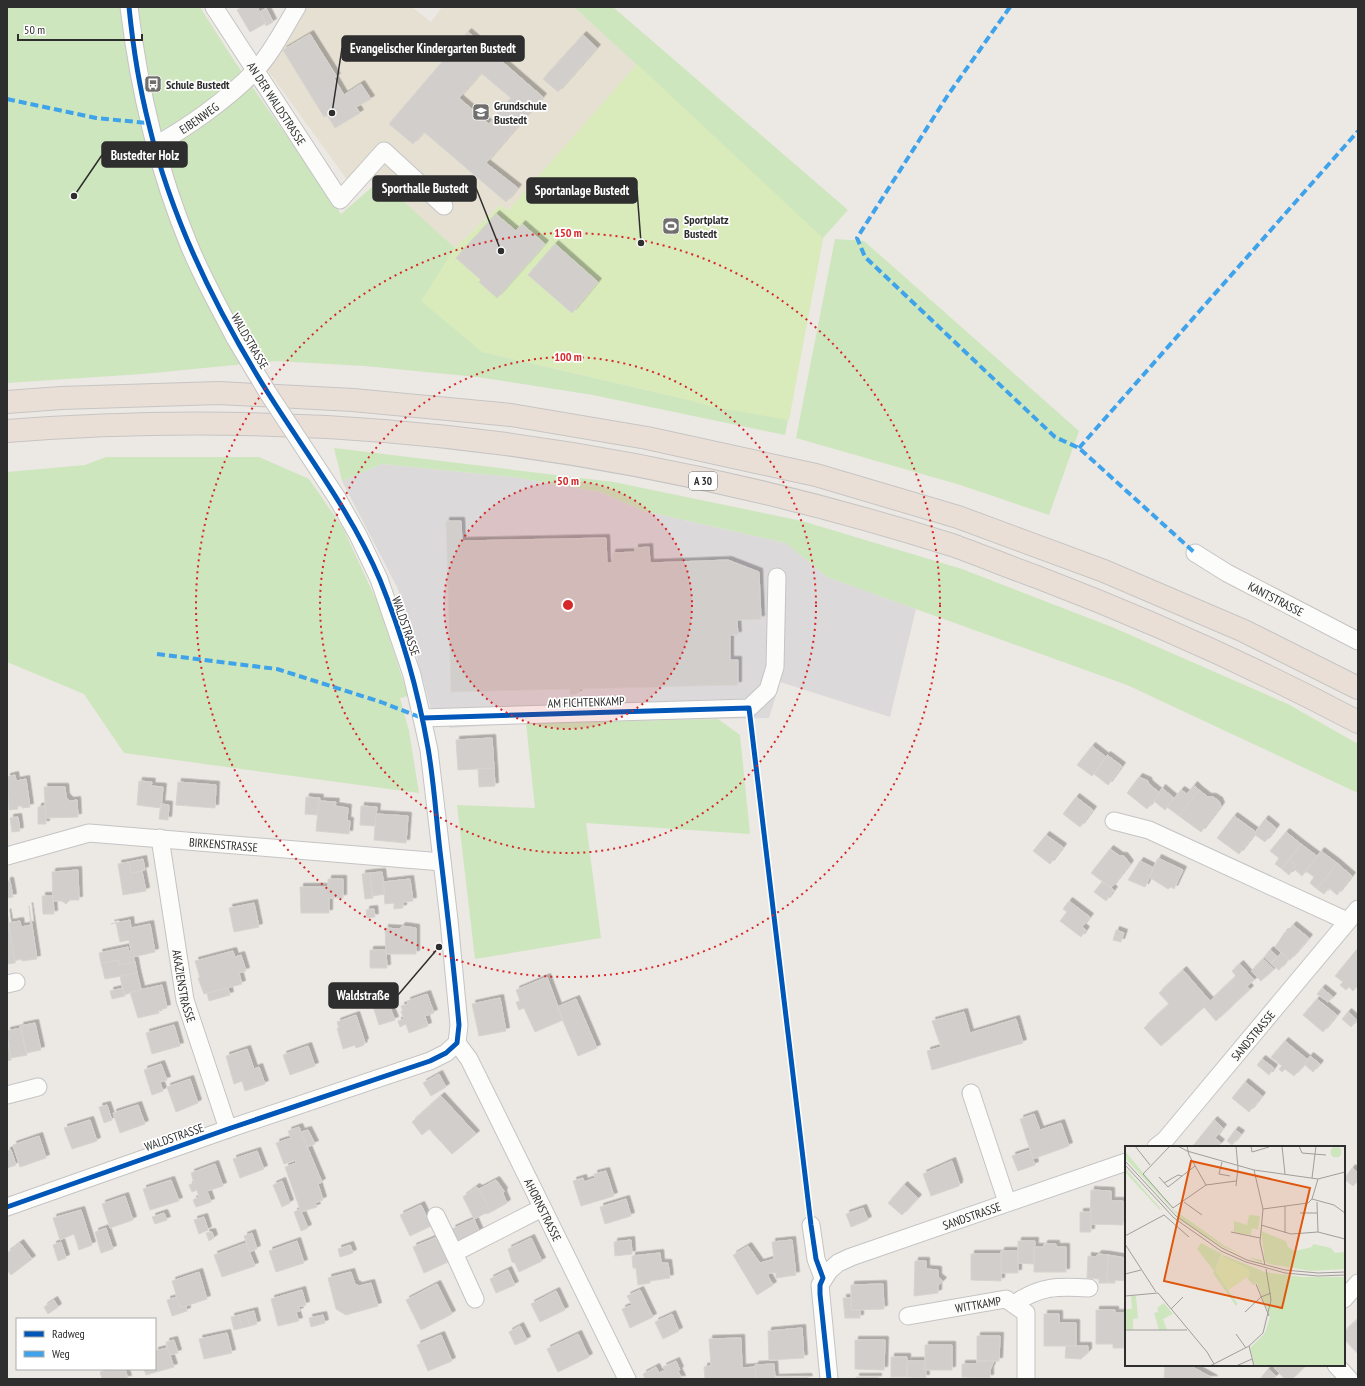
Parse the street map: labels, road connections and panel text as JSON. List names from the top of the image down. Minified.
{"streets":{"highway":["A 30"],"street":["AN DER WALDSTRASSE","EIBENWEG","WALDSTRASSE","KANTSTRASSE","AM FICHTENKAMP","BIRKENSTRASSE","AKAZIENSTRASSE","SANDSTRASSE","AHORNSTRASSE","WITTKAMP"]},"crossings":[["AN DER WALDSTRASSE","EIBENWEG"],["EIBENWEG","WALDSTRASSE"],["WALDSTRASSE","AM FICHTENKAMP"],["WALDSTRASSE","BIRKENSTRASSE"],["WALDSTRASSE","AKAZIENSTRASSE"],["WALDSTRASSE","AHORNSTRASSE"],["BIRKENSTRASSE","AKAZIENSTRASSE"]],"places":{"bus stop":["Schule Bustedt"],"school or university":["Grundschule Bustedt"],"other":["Evangelischer Kindergarten Bustedt","Bustedter Holz","Sportanlage Bustedt","Sporthalle Bustedt","Waldstraße"],"sports":["Sportplatz Bustedt"]},"legend":["Radweg","Weg"],"scale_bar":"50 m","rings":["150 m","100 m","50 m"]}
